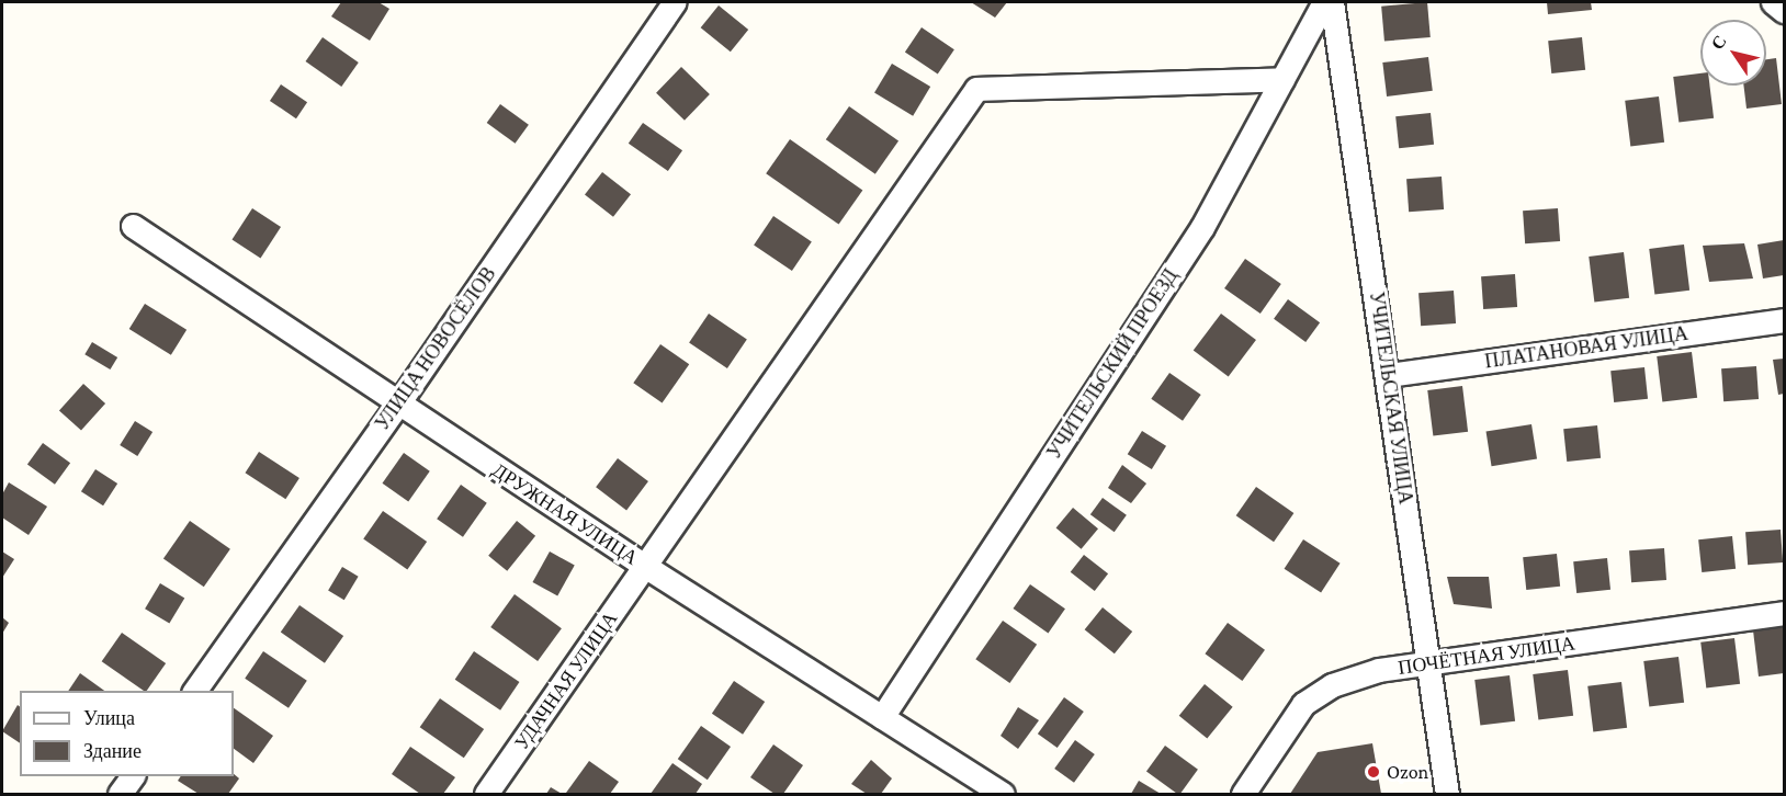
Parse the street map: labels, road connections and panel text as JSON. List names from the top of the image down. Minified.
{"streets":{"street":["ПЛАТАНОВАЯ УЛИЦА","УЛИЦА НОВОСЁЛОВ","УЧИТЕЛЬСКИЙ ПРОЕЗД","УЧИТЕЛЬСКАЯ УЛИЦА","ДРУЖНАЯ УЛИЦА","ПОЧЁТНАЯ УЛИЦА","УДАЧНАЯ УЛИЦА"]},"crossings":[["ПЛАТАНОВАЯ УЛИЦА","УЧИТЕЛЬСКАЯ УЛИЦА"],["УЛИЦА НОВОСЁЛОВ","ДРУЖНАЯ УЛИЦА"],["УЧИТЕЛЬСКИЙ ПРОЕЗД","ДРУЖНАЯ УЛИЦА"],["УЧИТЕЛЬСКИЙ ПРОЕЗД","УДАЧНАЯ УЛИЦА"],["УЧИТЕЛЬСКАЯ УЛИЦА","ПОЧЁТНАЯ УЛИЦА"],["ДРУЖНАЯ УЛИЦА","УДАЧНАЯ УЛИЦА"]],"places":["Ozon"],"legend":["Улица","Здание"],"north":"top left"}
